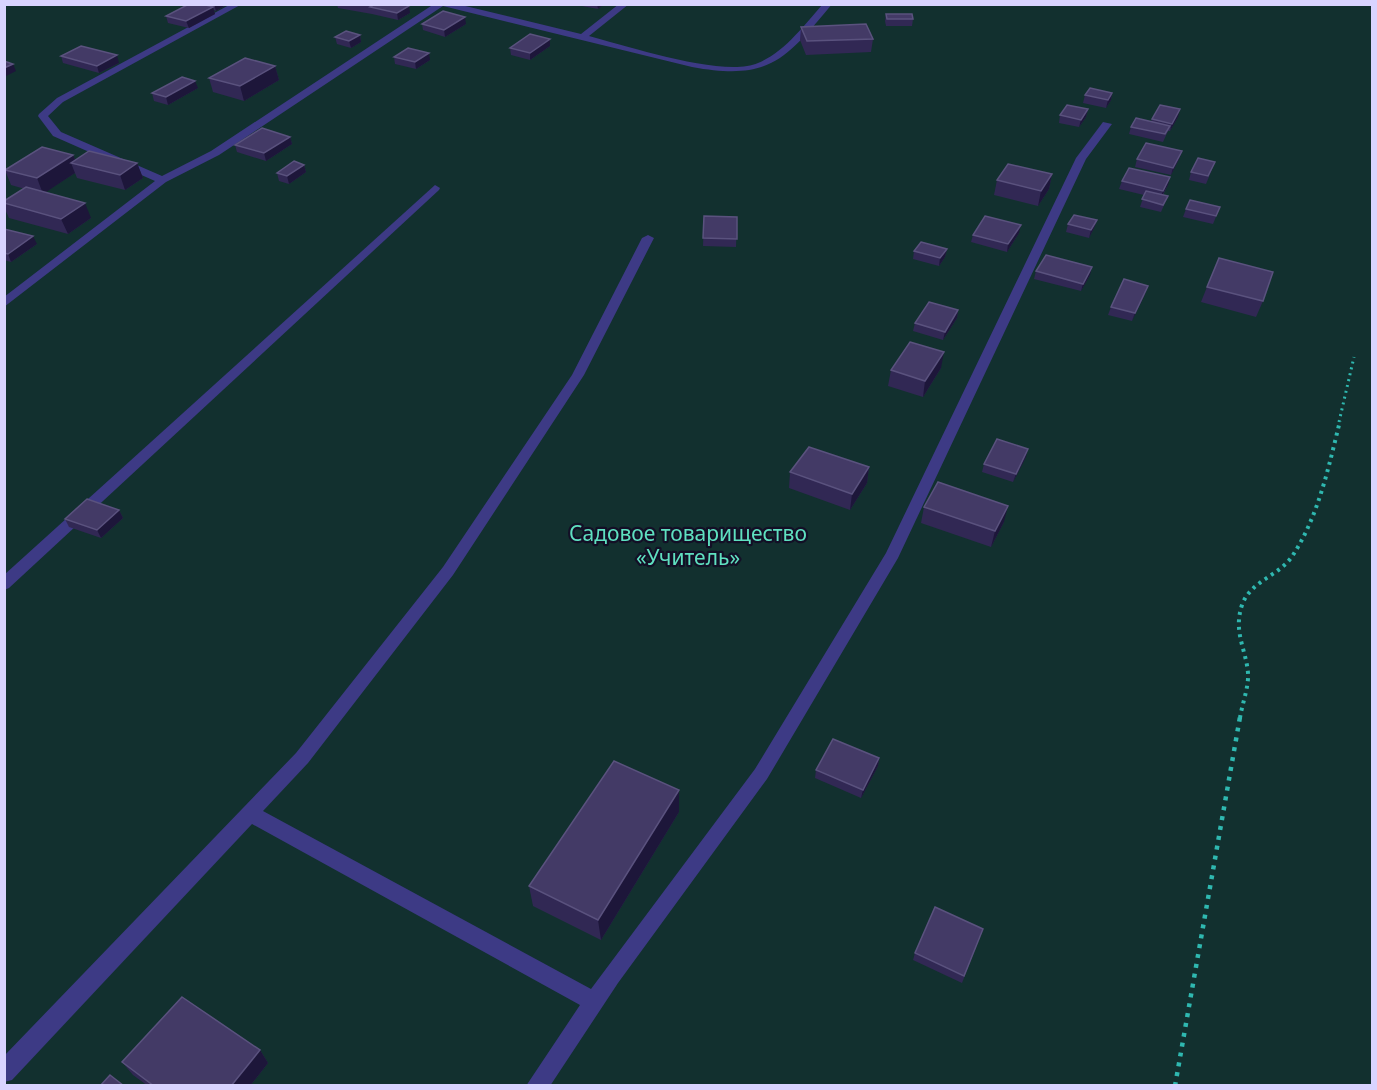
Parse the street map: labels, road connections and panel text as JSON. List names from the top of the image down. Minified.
{"parks":["Садовое товарищество «Учитель»"]}
